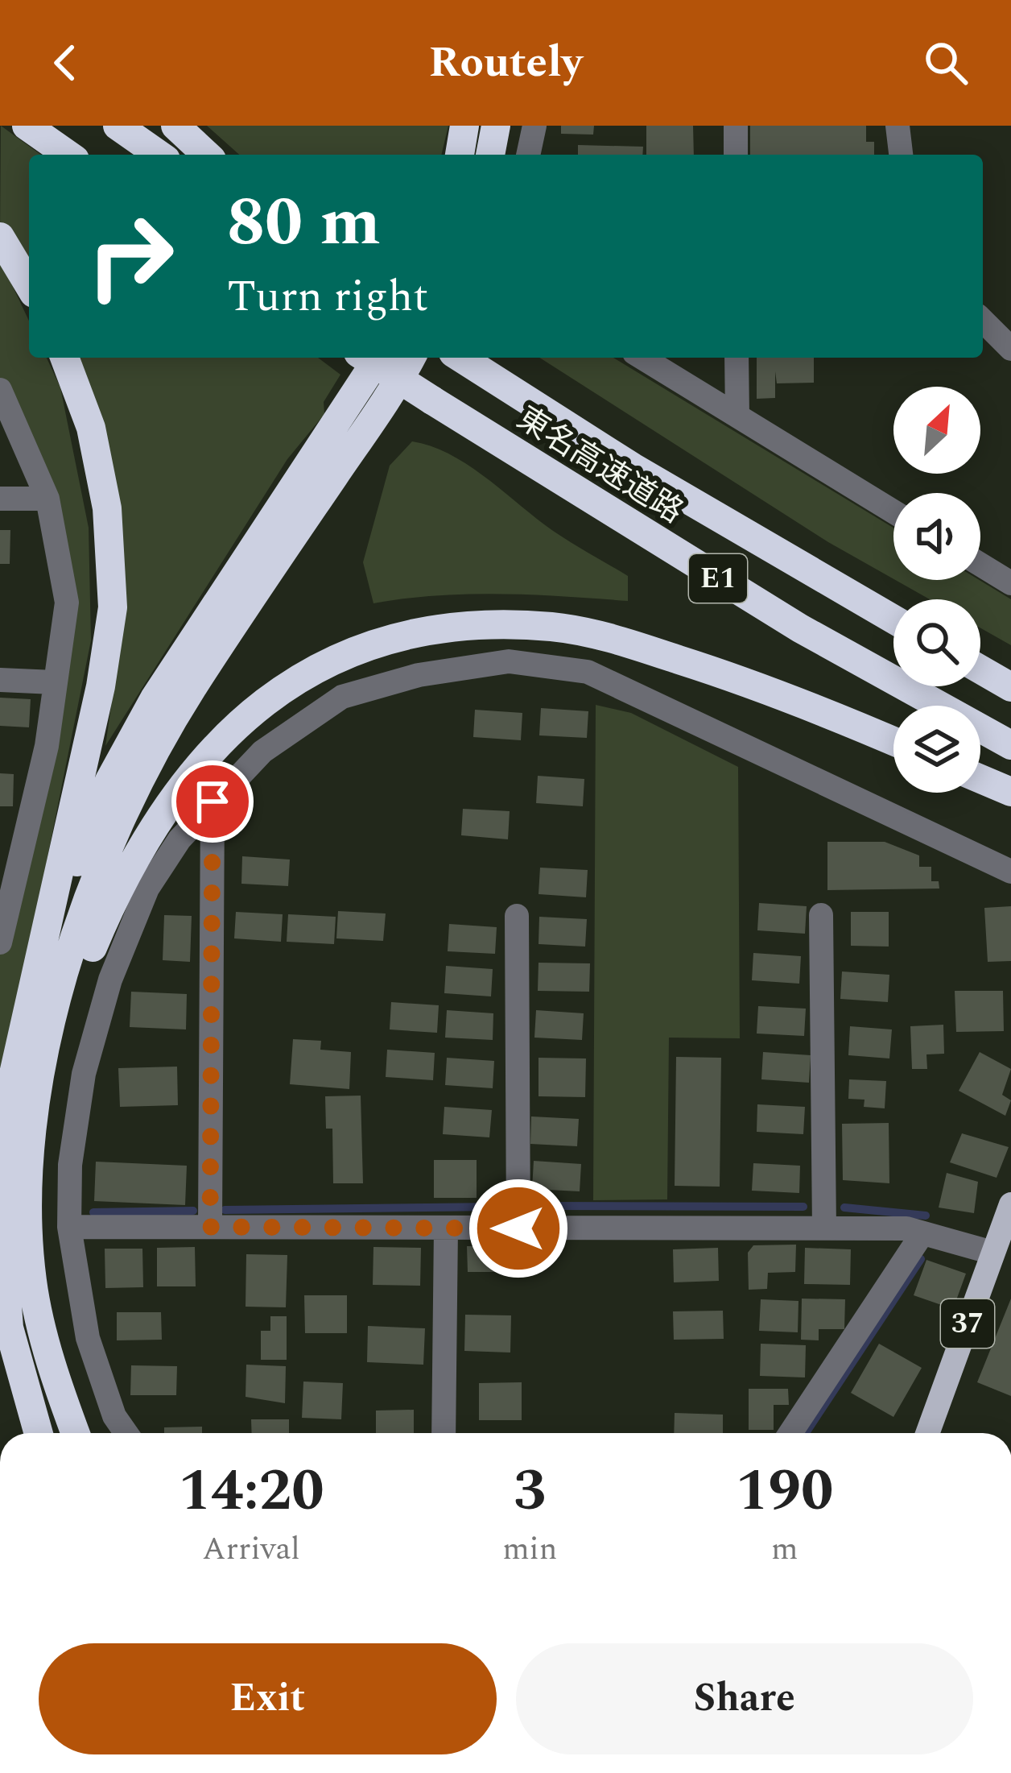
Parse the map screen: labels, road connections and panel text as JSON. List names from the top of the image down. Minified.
{"streets":{"highway":["東名高速道路","E1"],"main road":["37"]},"north":"top right","page":{"header":"Routely","turn":["80 m","Turn right"],"eta":["14:20","Arrival","3","min","190","m"],"buttons":["Exit","Share"]}}
